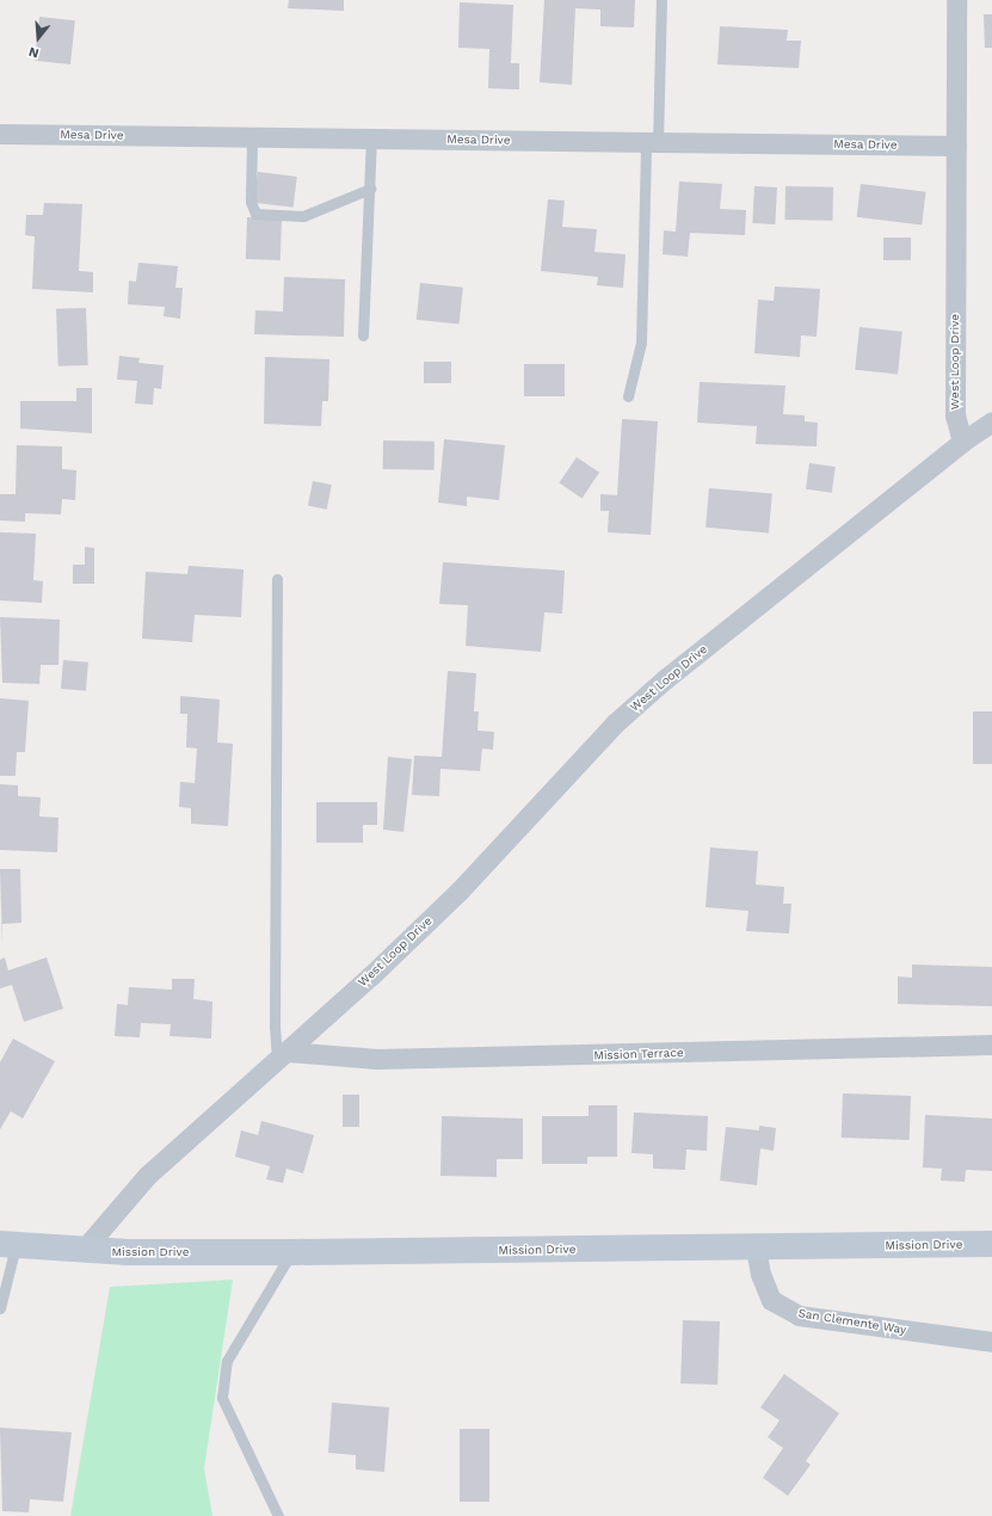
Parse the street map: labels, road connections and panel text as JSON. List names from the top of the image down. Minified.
{"streets":{"street":["Mesa Drive","West Loop Drive","Mission Terrace","Mission Drive","San Clemente Way"]},"crossings":[["Mesa Drive","West Loop Drive"],["West Loop Drive","Mission Terrace"],["West Loop Drive","Mission Drive"],["Mission Drive","San Clemente Way"]],"north":"bottom"}
